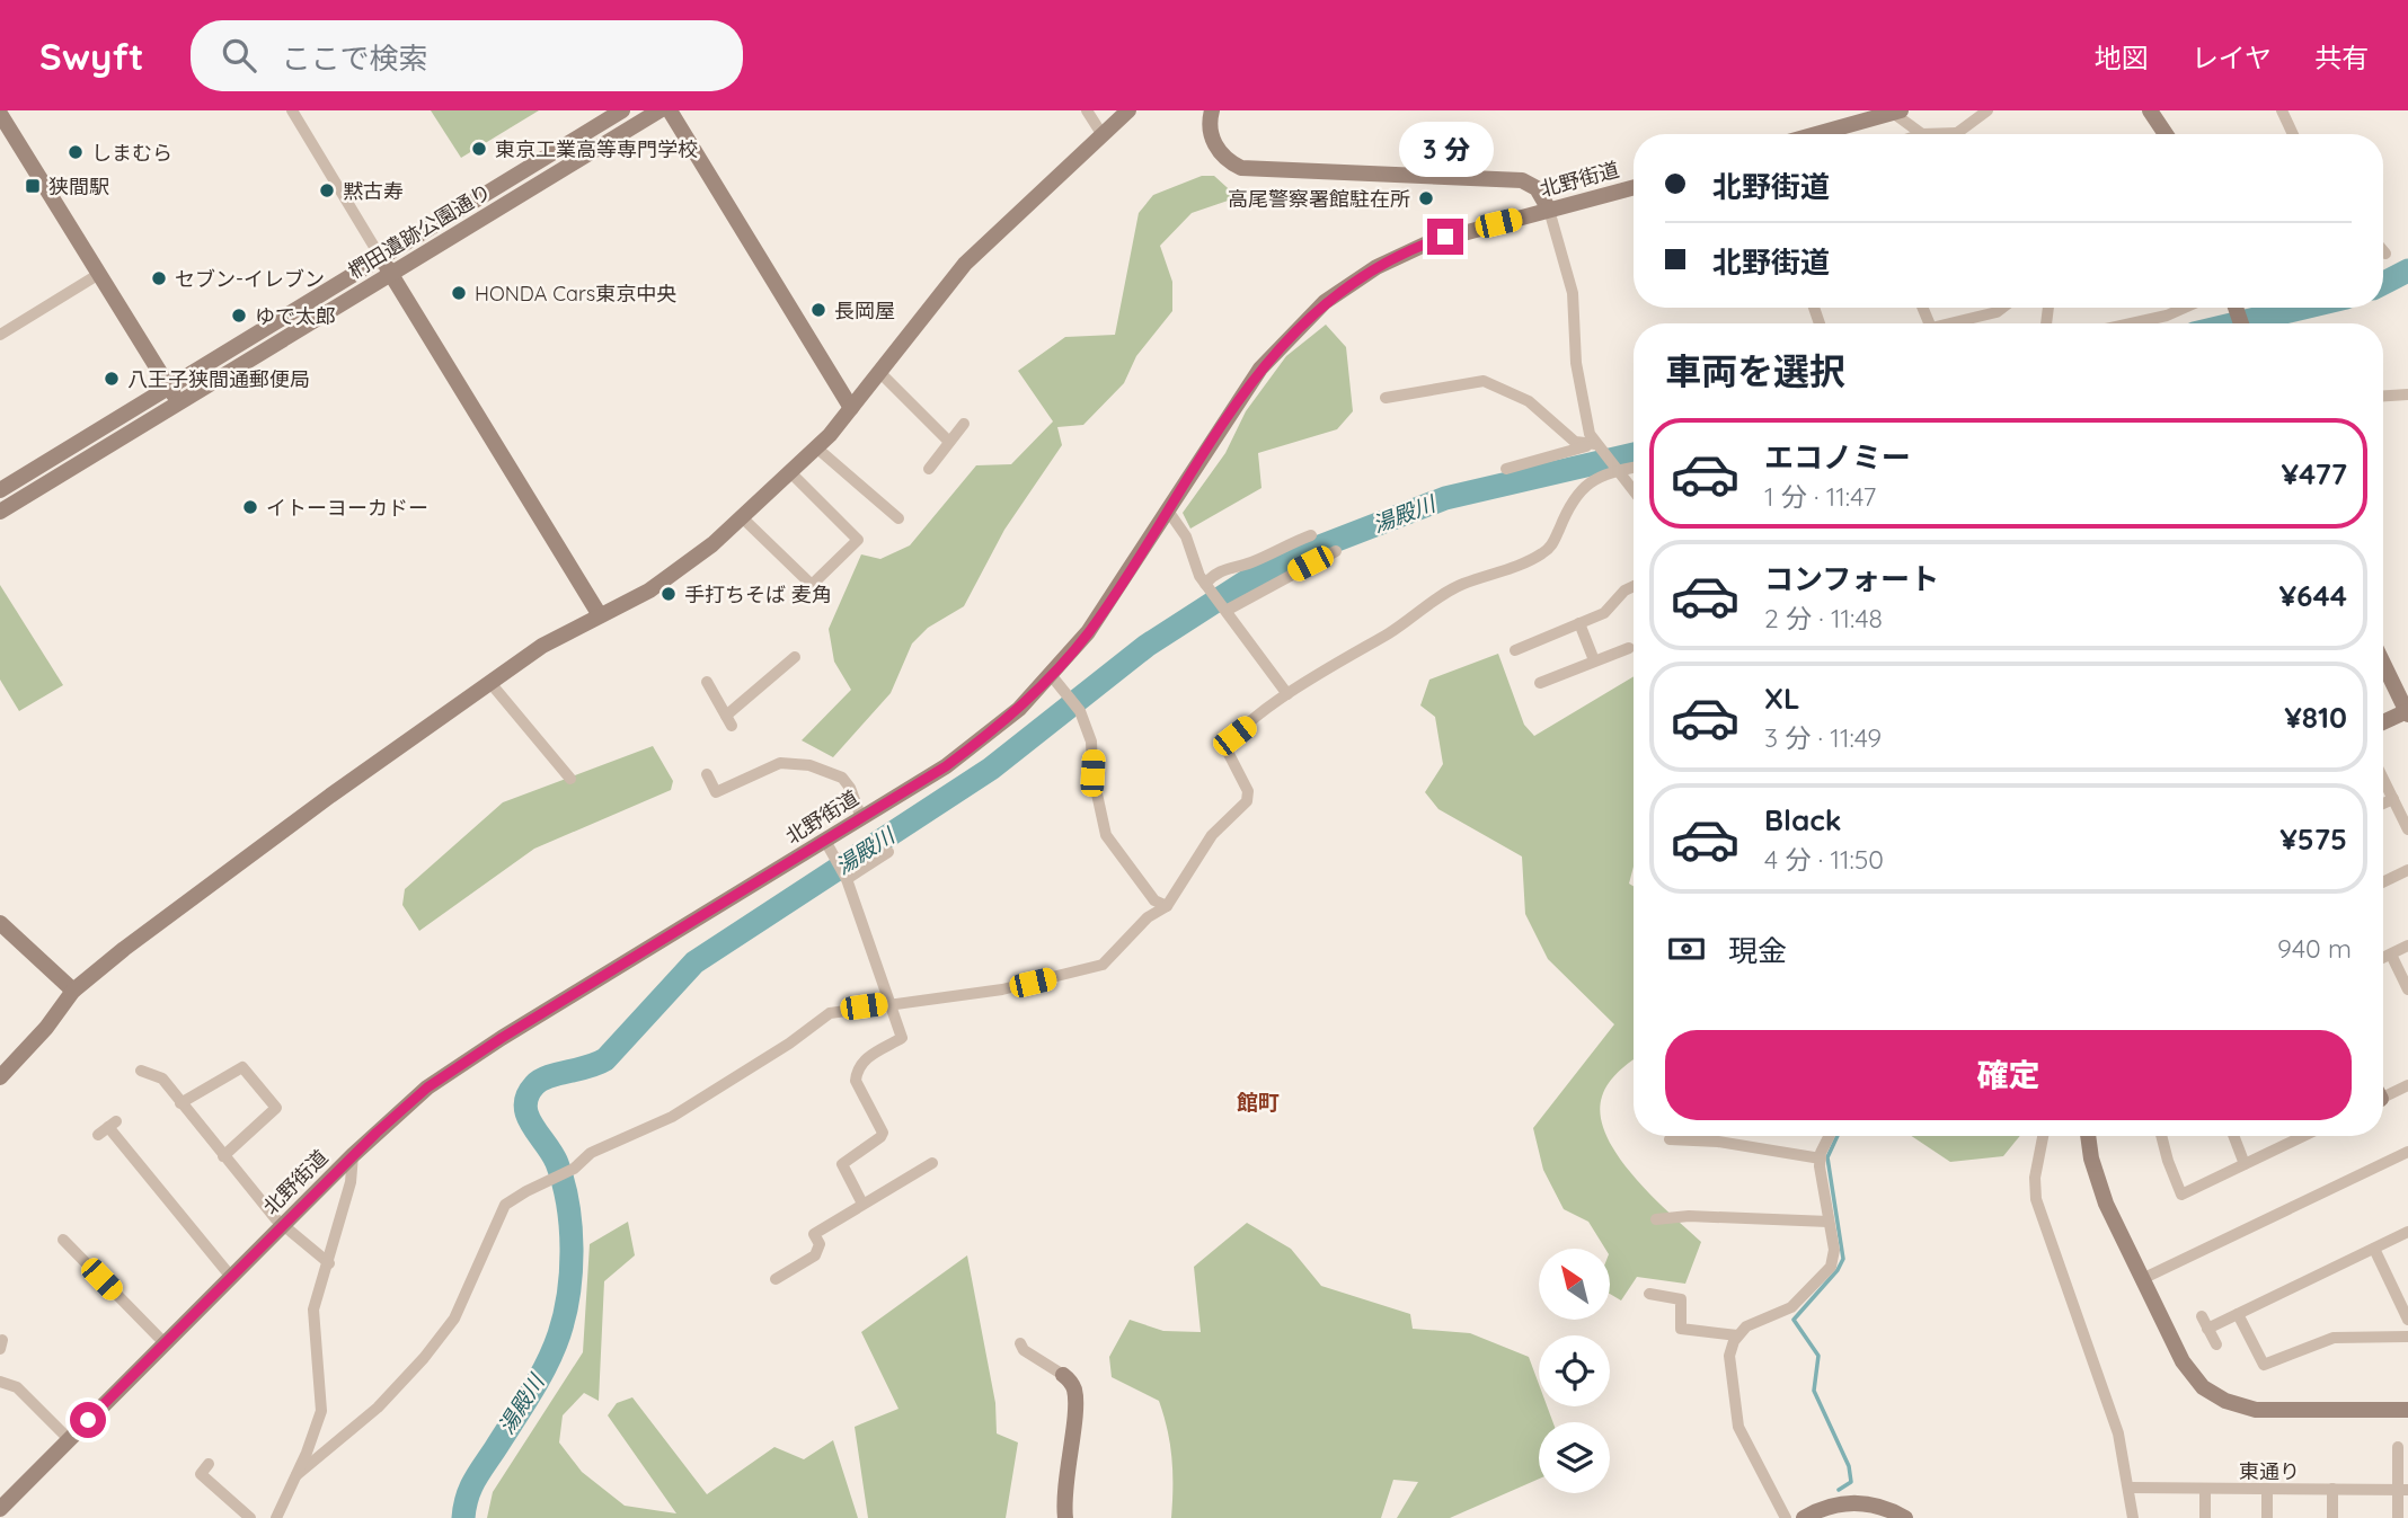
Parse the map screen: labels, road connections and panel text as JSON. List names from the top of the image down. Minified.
{"streets":{"street":["北野街道","椚田遺跡公園通り","東通り"]},"districts":["館町"],"water":["湯殿川"],"places":{"other":["東京工業高等専門学校","しまむら","黙古寿","高尾警察署館駐在所","セブン-イレブン","HONDA Cars東京中央","長岡屋","ゆで太郎","八王子狭間通郵便局","イトーヨーカドー","手打ちそば 麦角"],"transit":["狭間駅"]},"north":"top left","page":{"header":"Swyft","search":"ここで検索","nav":["地図","レイヤ","共有"],"bubble":"3 分","banner":["北野街道","北野街道"],"heading":"車両を選択","list":[{"name":"エコノミー","note":"1 分 · 11:47","value":"¥477"},{"name":"コンフォート","note":"2 分 · 11:48","value":"¥644"},{"name":"XL","note":"3 分 · 11:49","value":"¥810"},{"name":"Black","note":"4 分 · 11:50","value":"¥575"}],"pay":["現金","940 m"],"buttons":"確定"}}
